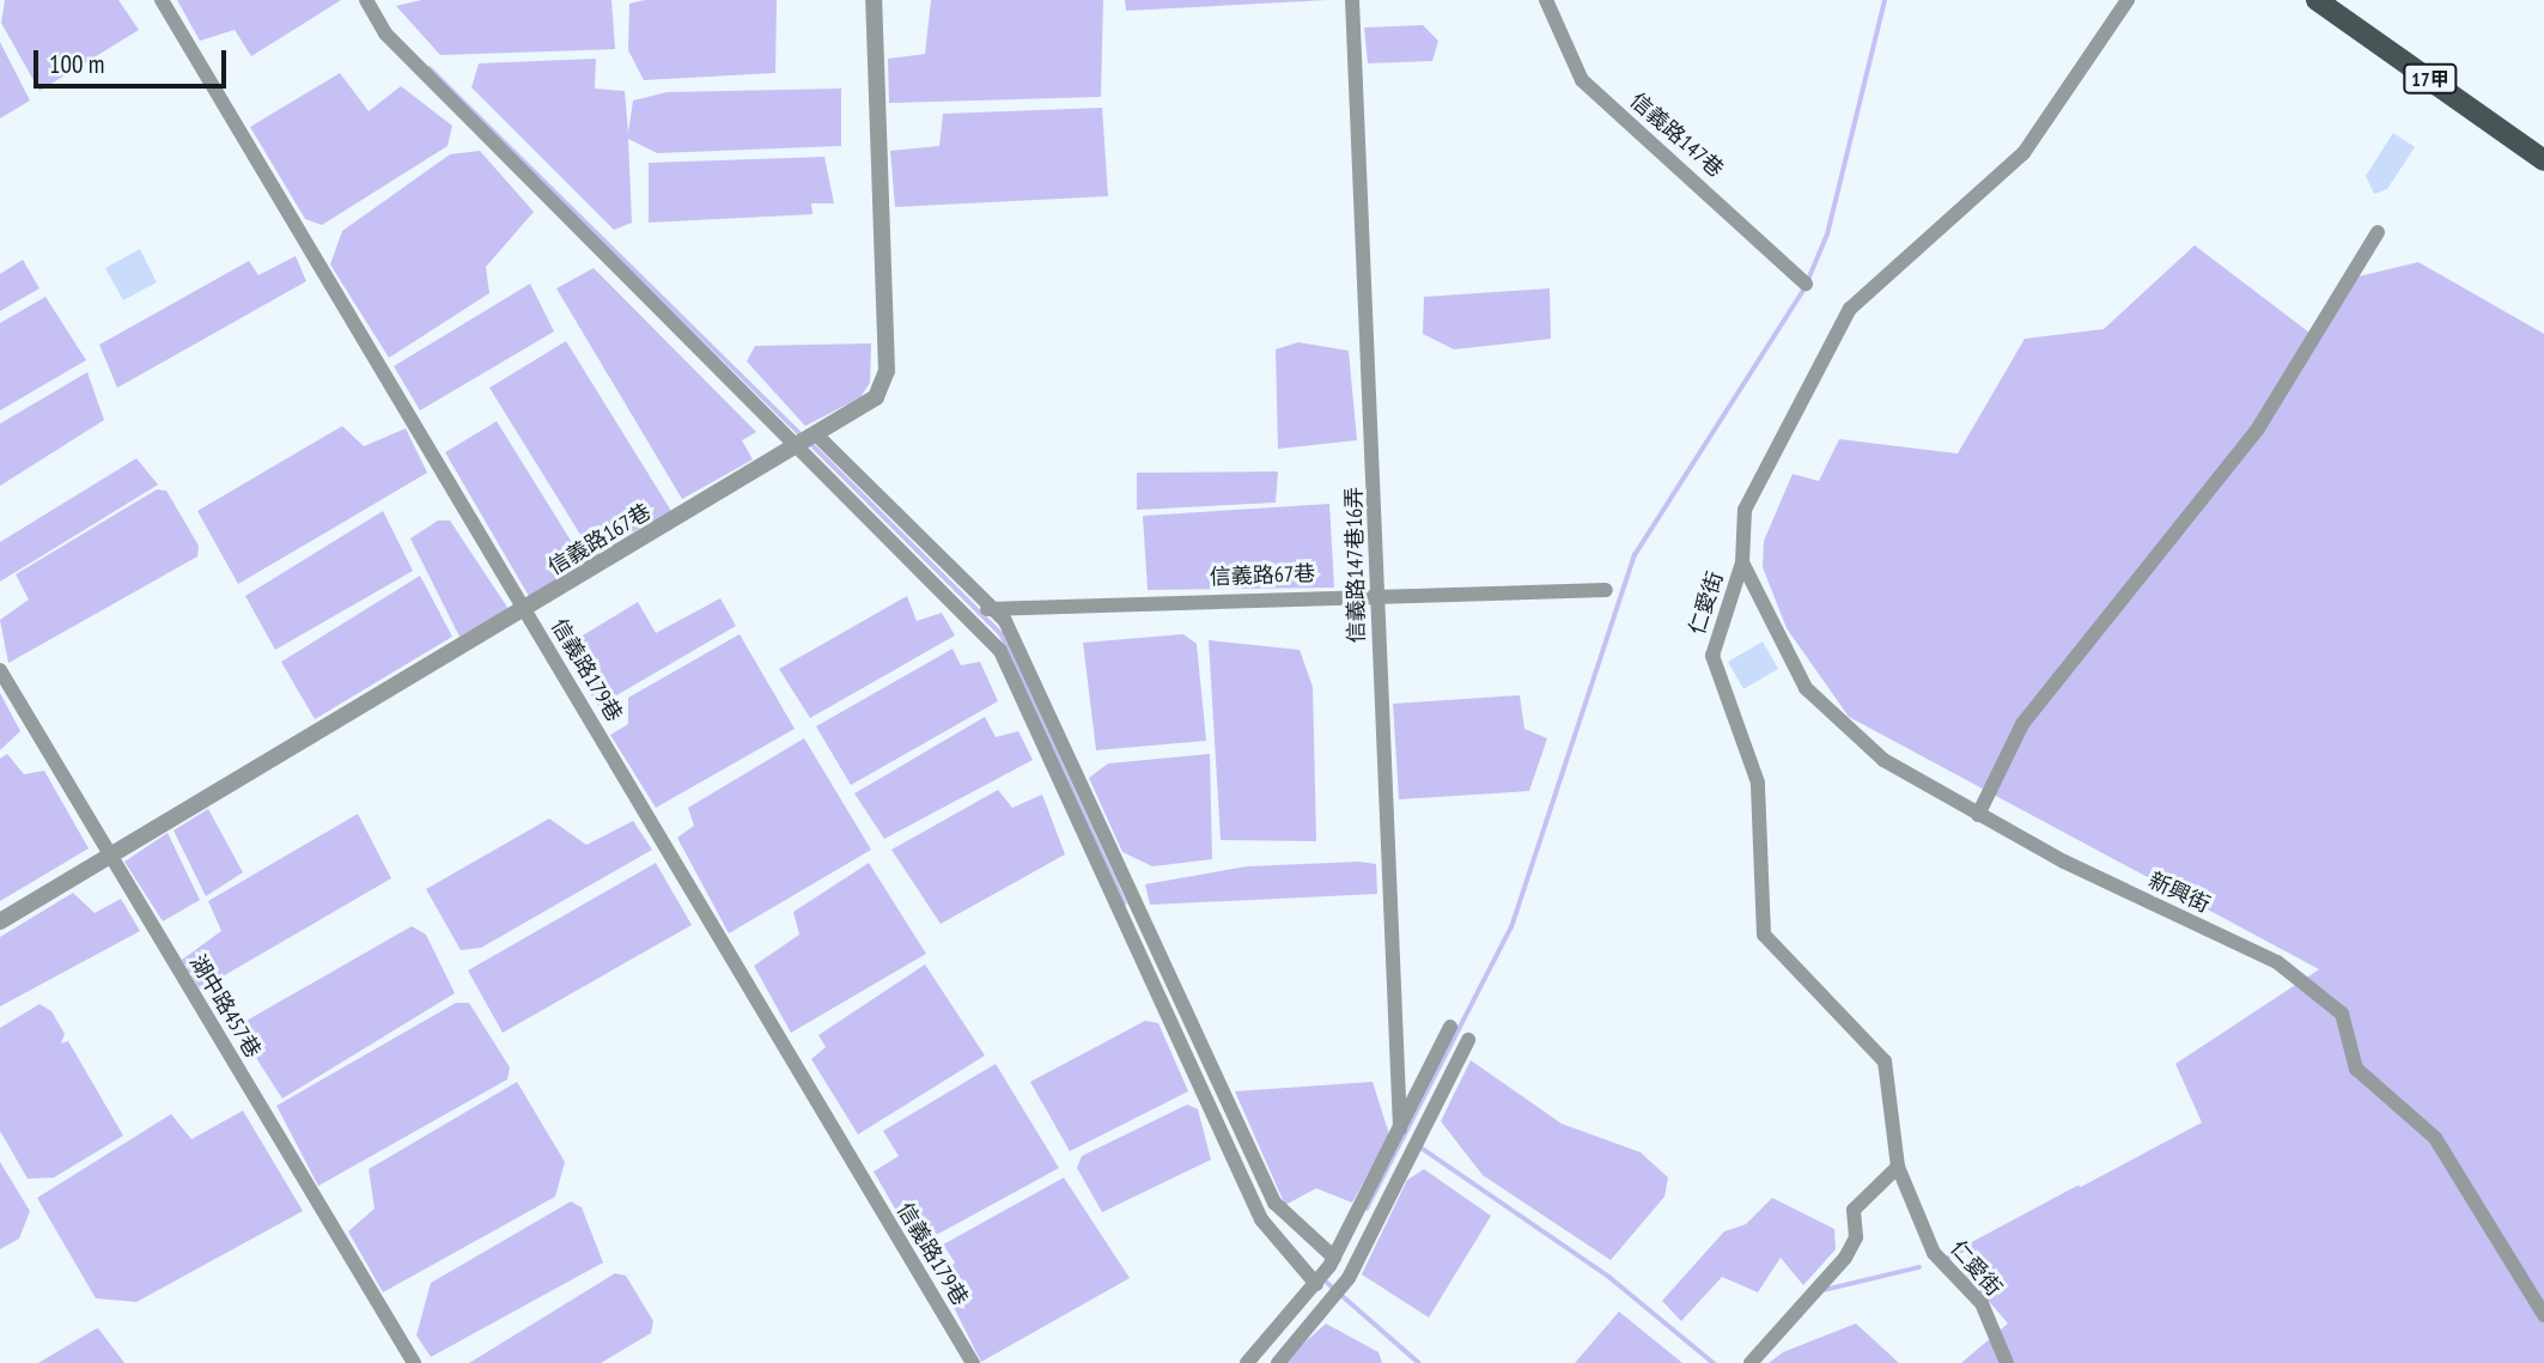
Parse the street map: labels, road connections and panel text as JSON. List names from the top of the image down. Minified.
{"streets":{"main road":["17甲"],"street":["信義路147巷","信義路167巷","信義路147巷16弄","信義路67巷","仁愛街","信義路179巷","新興街","湖中路457巷"]},"crossings":[["信義路167巷","信義路179巷"],["信義路167巷","湖中路457巷"],["信義路147巷16弄","信義路67巷"],["仁愛街","新興街"]],"scale_bar":"100 m"}
